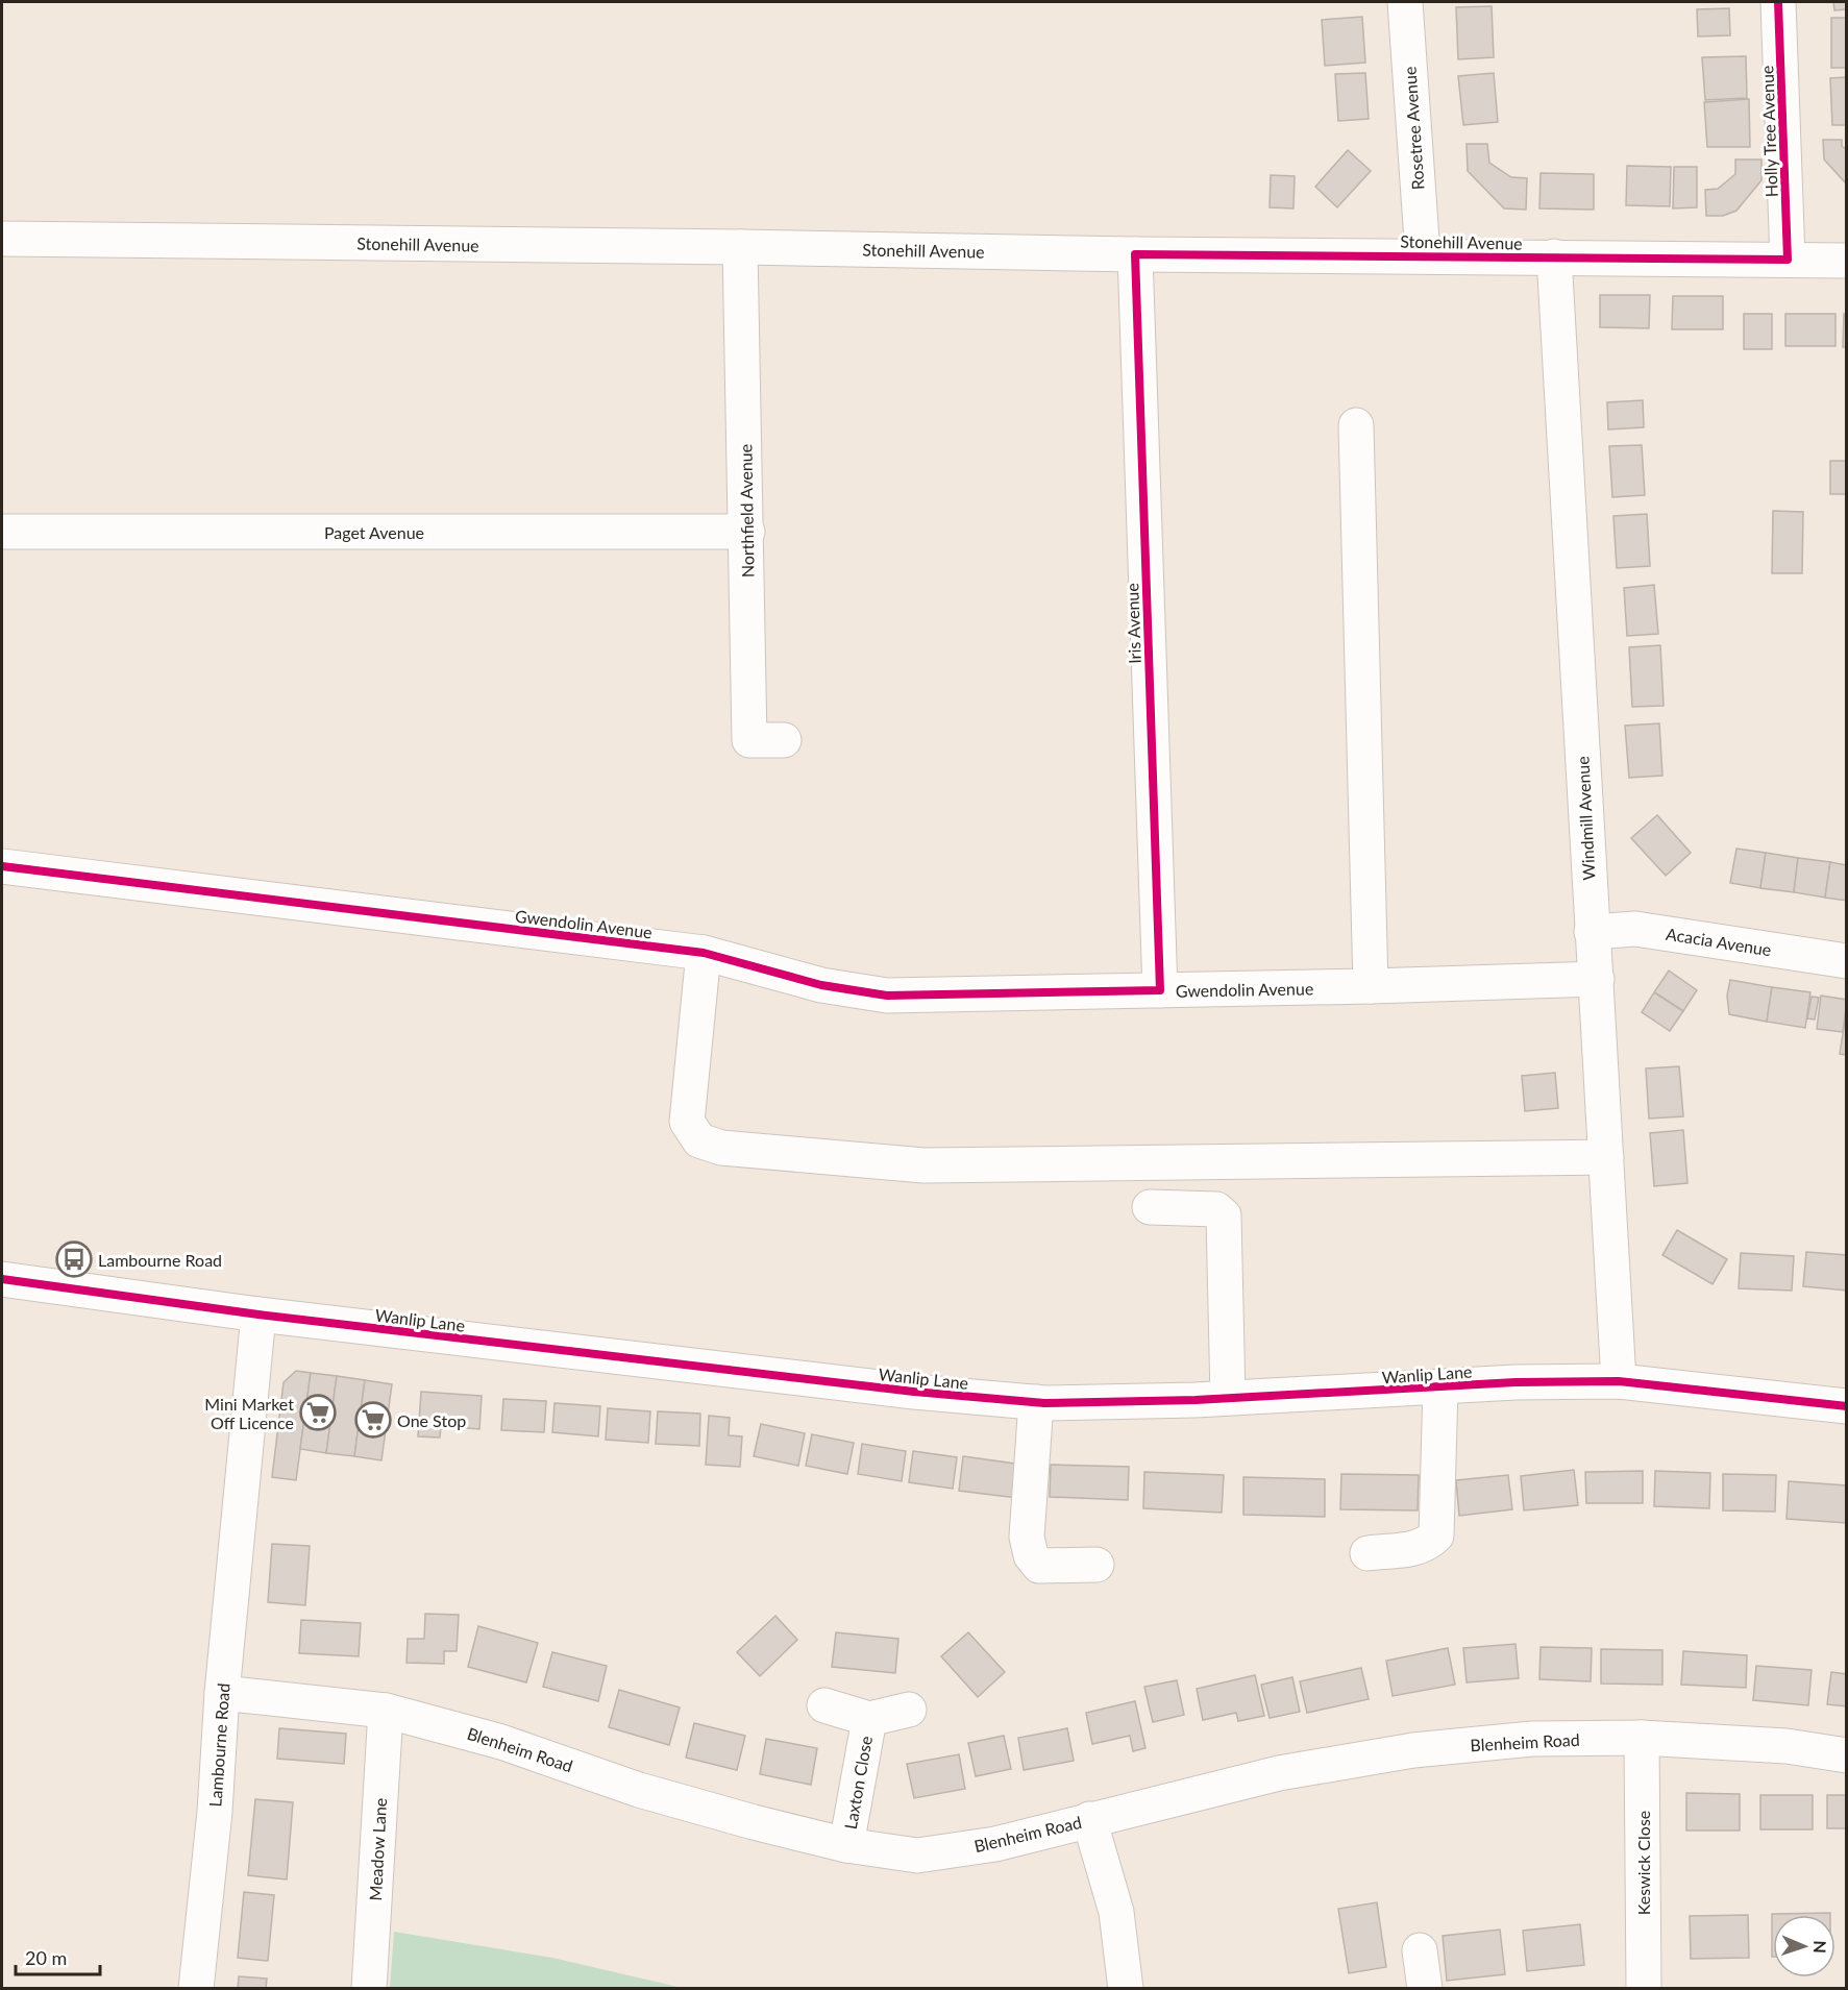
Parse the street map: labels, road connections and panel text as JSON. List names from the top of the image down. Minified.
{"streets":{"street":["Rosetree Avenue","Holly Tree Avenue","Stonehill Avenue","Northfield Avenue","Paget Avenue","Iris Avenue","Windmill Avenue","Gwendolin Avenue","Acacia Avenue","Wanlip Lane","Blenheim Road","Lambourne Road","Laxton Close","Meadow Lane","Keswick Close"]},"crossings":[["Rosetree Avenue","Stonehill Avenue"],["Holly Tree Avenue","Stonehill Avenue"],["Stonehill Avenue","Northfield Avenue"],["Stonehill Avenue","Iris Avenue"],["Stonehill Avenue","Windmill Avenue"],["Northfield Avenue","Paget Avenue"],["Iris Avenue","Gwendolin Avenue"],["Windmill Avenue","Gwendolin Avenue"],["Windmill Avenue","Acacia Avenue"],["Windmill Avenue","Wanlip Lane"],["Wanlip Lane","Lambourne Road"],["Blenheim Road","Lambourne Road"],["Blenheim Road","Laxton Close"],["Blenheim Road","Meadow Lane"],["Blenheim Road","Keswick Close"]],"places":{"bus stop":["Lambourne Road"],"supermarket":["Mini Market Off Licence","One Stop"]},"scale_bar":"20 m","north":"right"}
